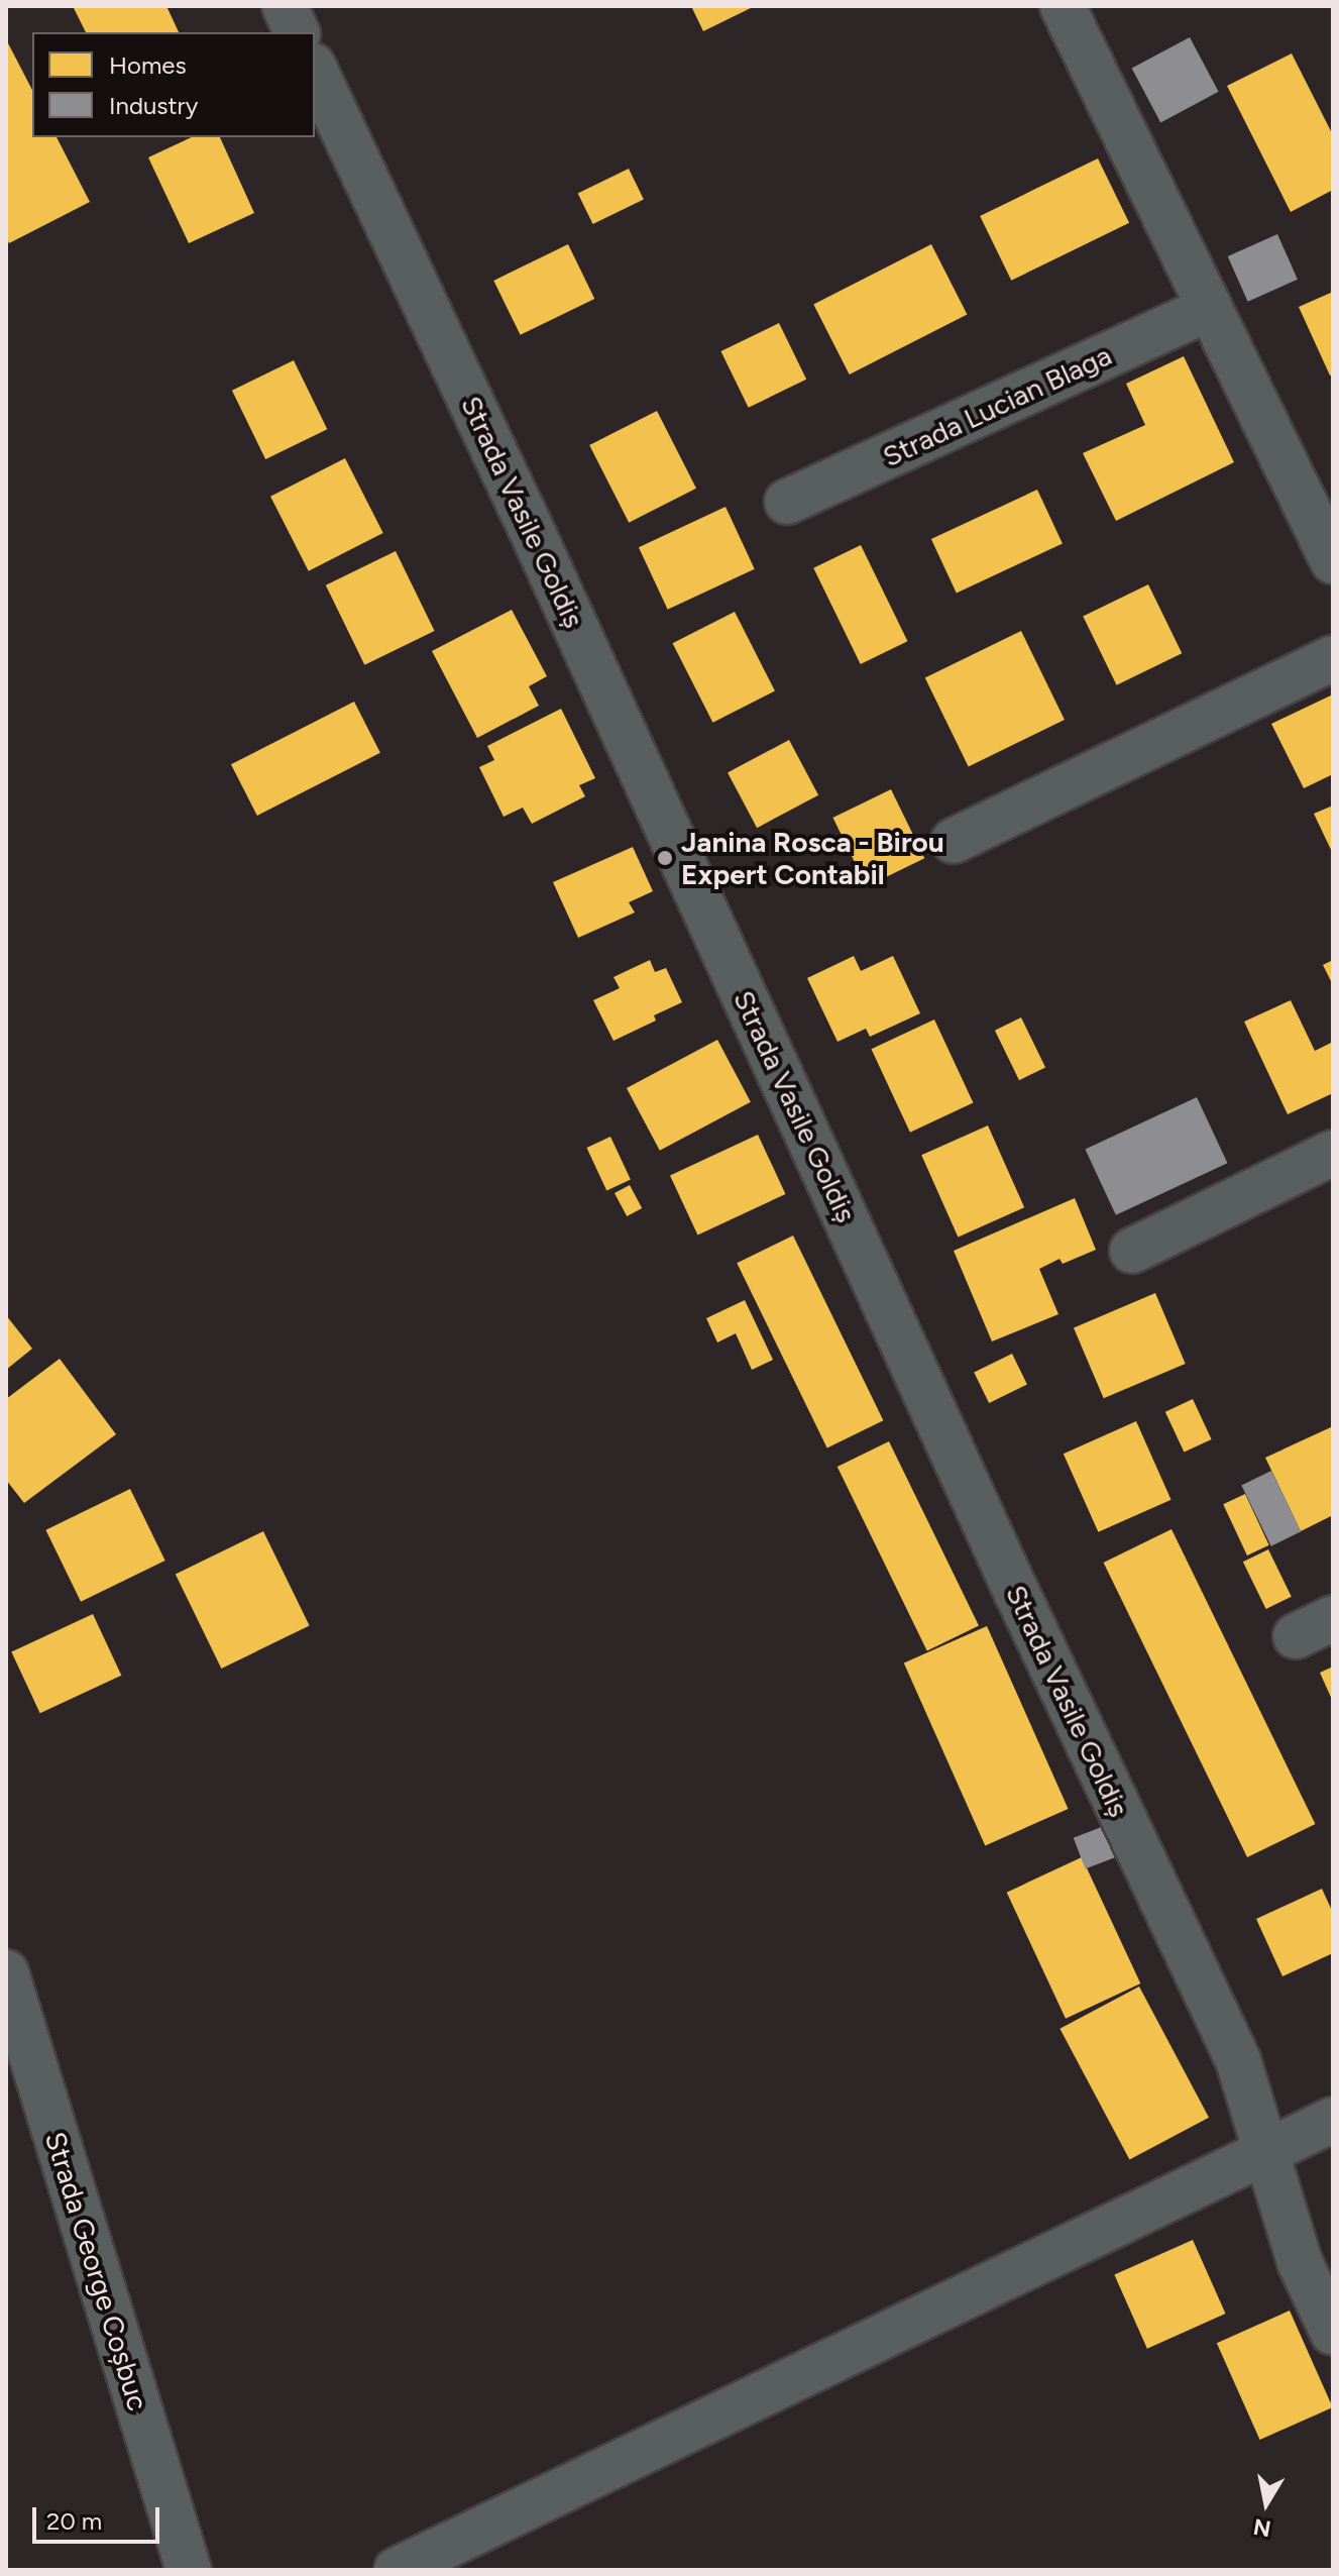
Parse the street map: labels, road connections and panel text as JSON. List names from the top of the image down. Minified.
{"streets":{"street":["Strada Lucian Blaga","Strada Vasile Goldiș","Strada George Coșbuc"]},"places":["Janina Rosca - Birou Expert Contabil"],"legend":["Homes","Industry"],"scale_bar":"20 m","north":"bottom"}
